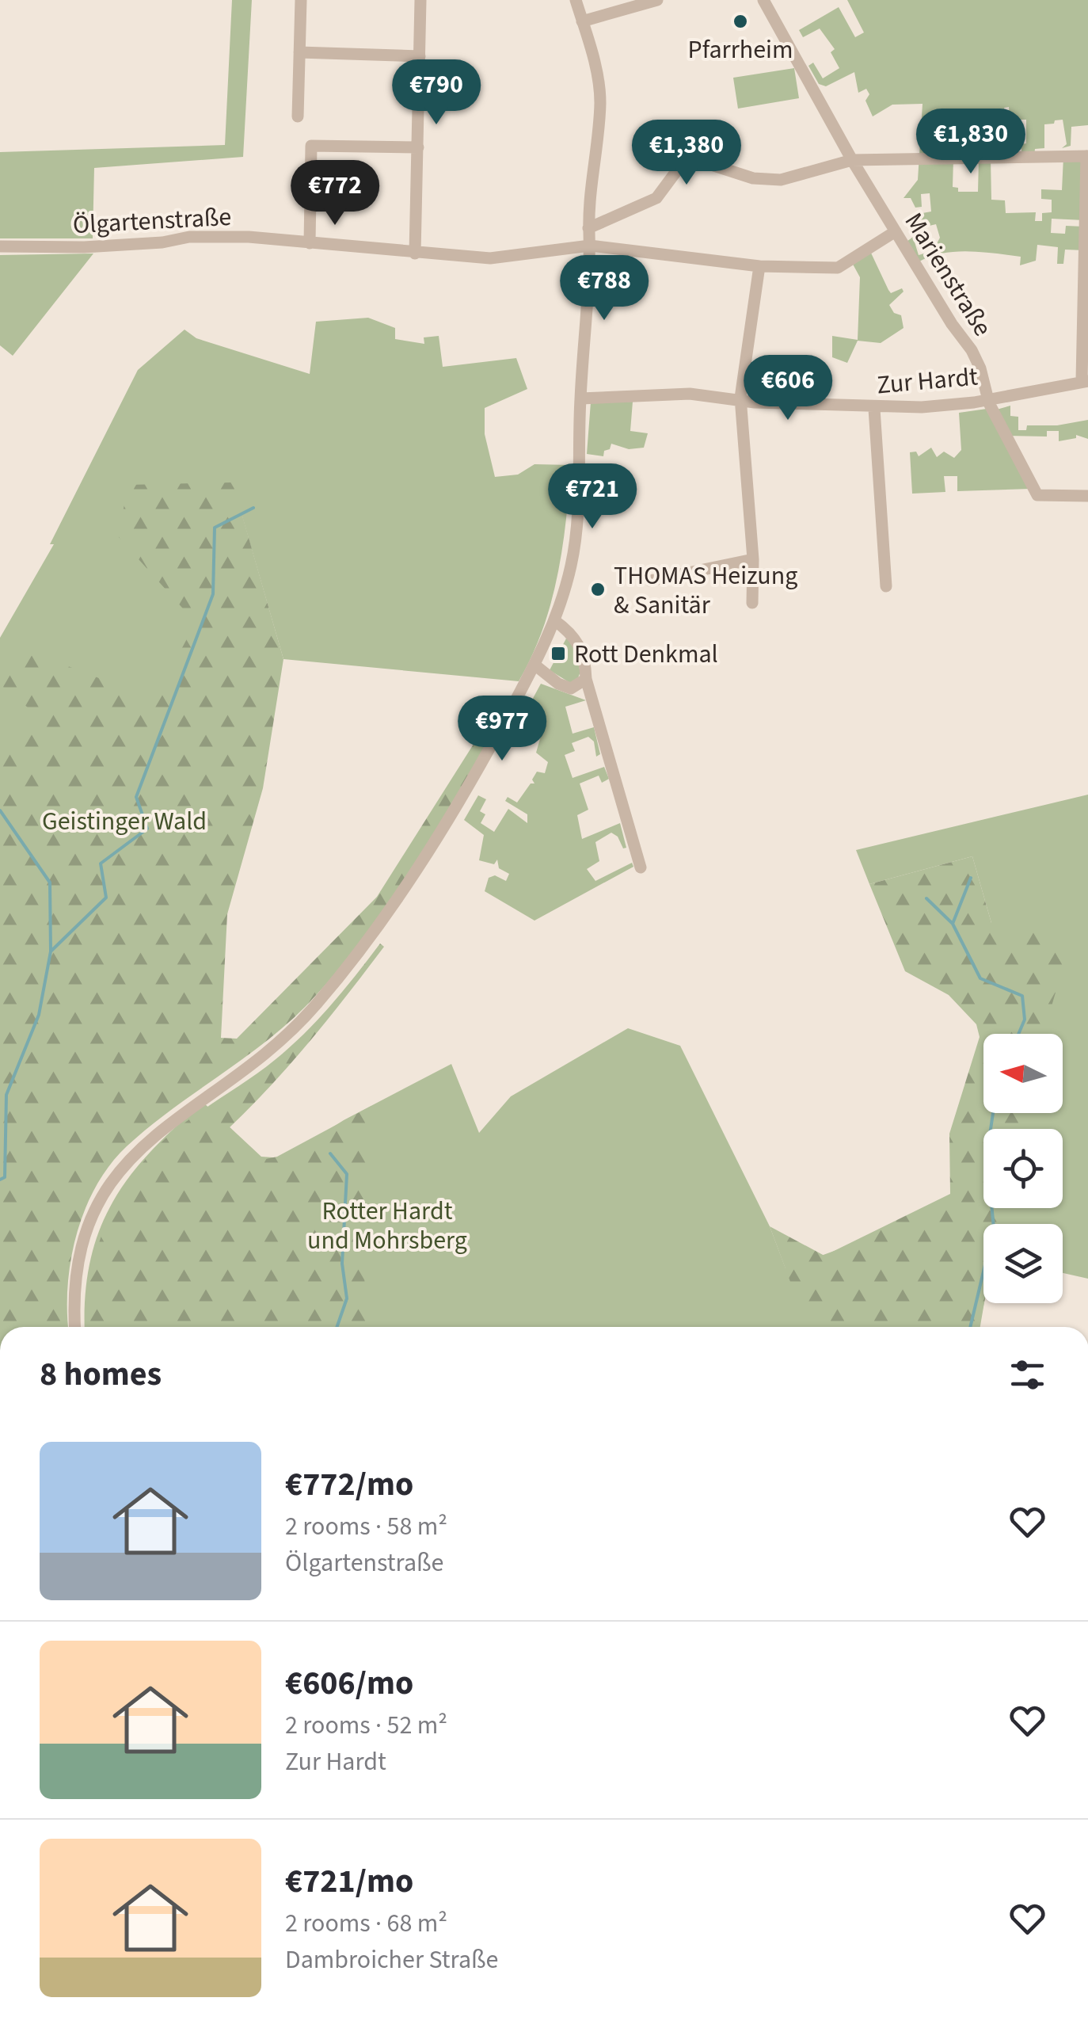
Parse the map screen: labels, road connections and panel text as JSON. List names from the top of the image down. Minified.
{"streets":{"street":["Ölgartenstraße","Marienstraße","Zur Hardt"]},"crossings":[["Ölgartenstraße","Marienstraße"],["Marienstraße","Zur Hardt"]],"parks":["Geistinger Wald","Rotter Hardt und Mohrsberg"],"places":{"other":["Pfarrheim","THOMAS Heizung & Sanitär"],"transit":["Rott Denkmal"]},"north":"left","page":{"price":["€790","€1,830","€1,380","€772","€788","€606","€721","€977"],"heading":"8 homes","list":[{"name":"€772/mo","note":"2 rooms · 58 m² · Ölgartenstraße"},{"name":"€606/mo","note":"2 rooms · 52 m² · Zur Hardt"},{"name":"€721/mo","note":"2 rooms · 68 m² · Dambroicher Straße"}]}}
